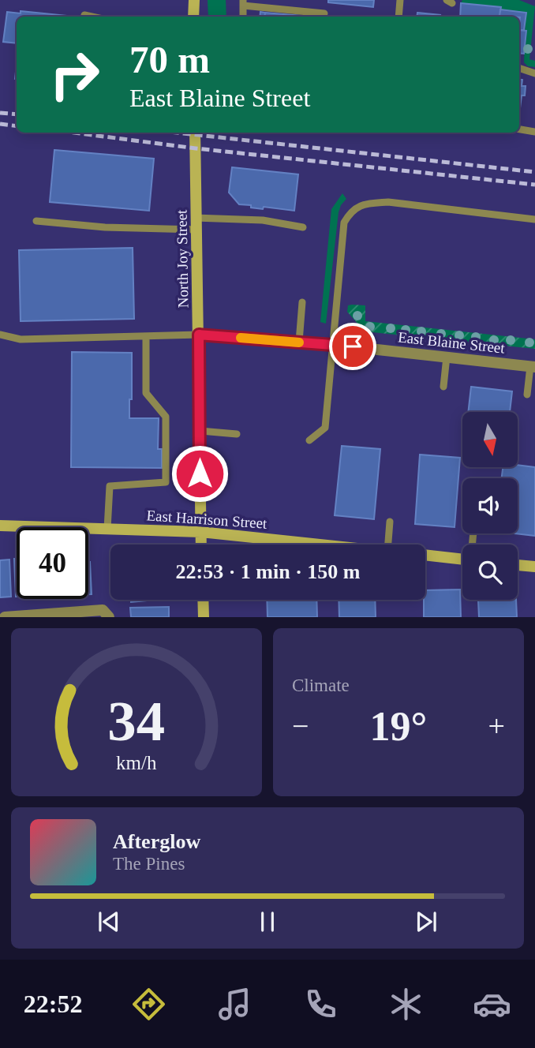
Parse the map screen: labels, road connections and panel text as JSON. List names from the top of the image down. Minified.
{"streets":{"street":["North Joy Street","East Blaine Street","East Harrison Street"]},"crossings":[["North Joy Street","East Blaine Street"],["North Joy Street","East Harrison Street"]],"north":"bottom","page":{"turn":["70 m","East Blaine Street"],"limit":"40","trip":"22:53 · 1 min · 150 m","tile":"Climate","heat":["−","19°","+"],"song":["Afterglow","The Pines"],"tabs":"22:52","gauge":["34","km/h"]}}
